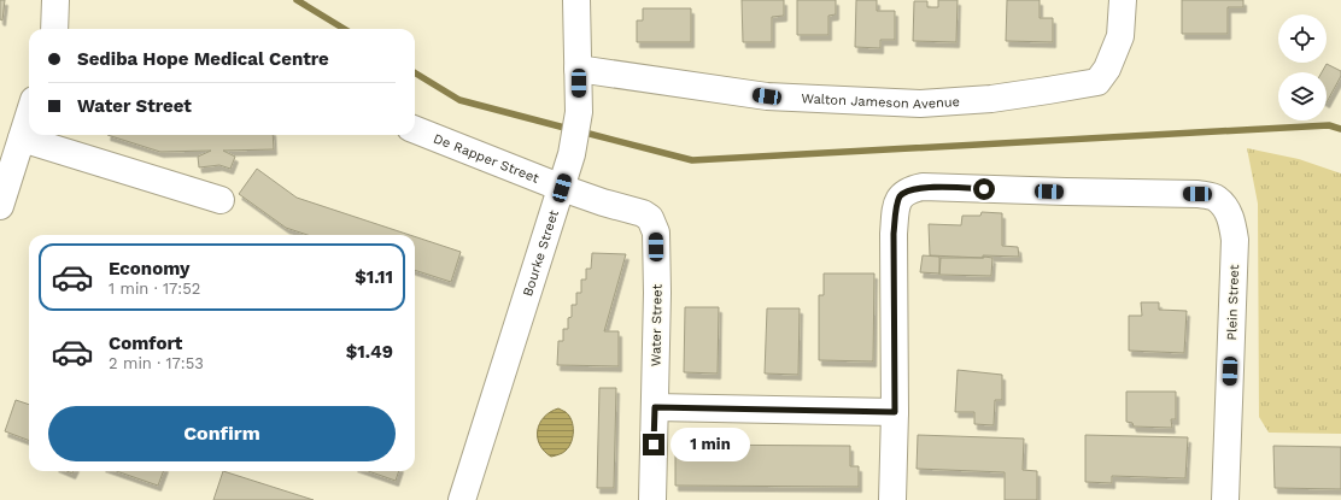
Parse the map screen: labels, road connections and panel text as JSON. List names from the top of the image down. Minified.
{"streets":{"street":["Walton Jameson Avenue","De Rapper Street","Bourke Street","Plein Street","Water Street"]},"crossings":[["Walton Jameson Avenue","Bourke Street"],["De Rapper Street","Bourke Street"],["De Rapper Street","Water Street"],["Bourke Street","Water Street"]],"page":{"banner":["Sediba Hope Medical Centre","Water Street"],"list":[{"name":"Economy","note":"1 min · 17:52","value":"$1.11"},{"name":"Comfort","note":"2 min · 17:53","value":"$1.49"}],"buttons":"Confirm","bubble":"1 min"}}
